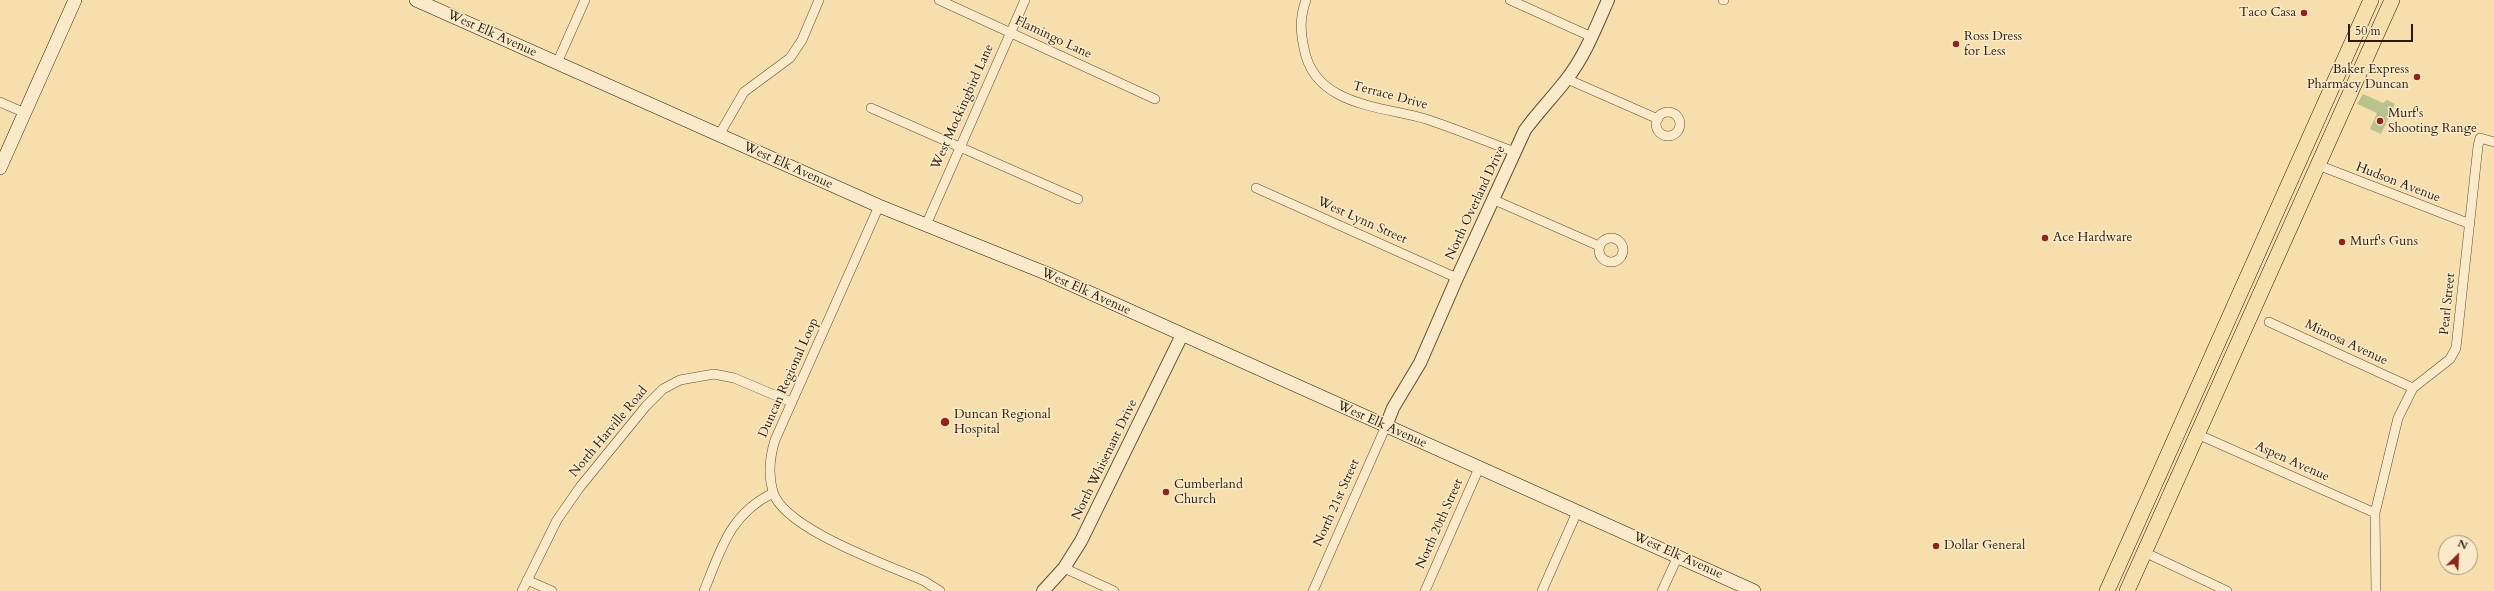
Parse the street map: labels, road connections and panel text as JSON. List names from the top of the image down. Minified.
{"streets":{"main road":["West Elk Avenue"],"street":["Flamingo Lane","Terrace Drive","West Mockingbird Lane","Hudson Avenue","North Overland Drive","West Lynn Street","Pearl Street","Mimosa Avenue","Duncan Regional Loop","North Harville Road","North Whisenant Drive","Aspen Avenue","North 21st Street","North 20th Street"]},"crossings":[["West Elk Avenue","West Mockingbird Lane"],["West Elk Avenue","North Overland Drive"],["West Elk Avenue","Duncan Regional Loop"],["West Elk Avenue","North Whisenant Drive"],["West Elk Avenue","North 21st Street"],["West Elk Avenue","North 20th Street"],["Flamingo Lane","West Mockingbird Lane"],["Terrace Drive","North Overland Drive"],["Hudson Avenue","Pearl Street"],["North Overland Drive","West Lynn Street"],["North Overland Drive","North 21st Street"],["Pearl Street","Mimosa Avenue"],["Pearl Street","Aspen Avenue"],["Duncan Regional Loop","North Harville Road"]],"places":["Taco Casa","Ross Dress for Less","Baker Express Pharmacy Duncan","Murf's Shooting Range","Ace Hardware","Murf's Guns","Duncan Regional Hospital","Cumberland Church","Dollar General"],"scale_bar":"50 m","north":"top right"}
